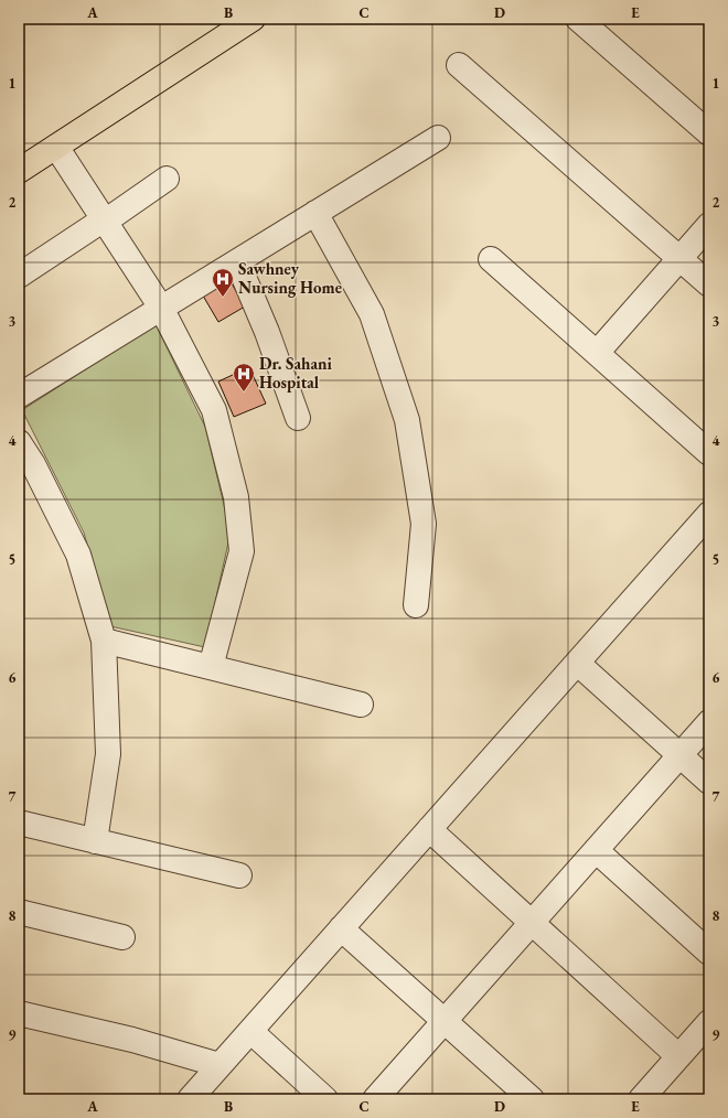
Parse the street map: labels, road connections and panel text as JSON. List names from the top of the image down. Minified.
{"places":{"hospital":["Sawhney Nursing Home","Dr. Sahani Hospital"]},"grid":{"columns":["A","B","C","D","E"],"rows":["1","2","3","4","5","6","7","8","9"]}}
